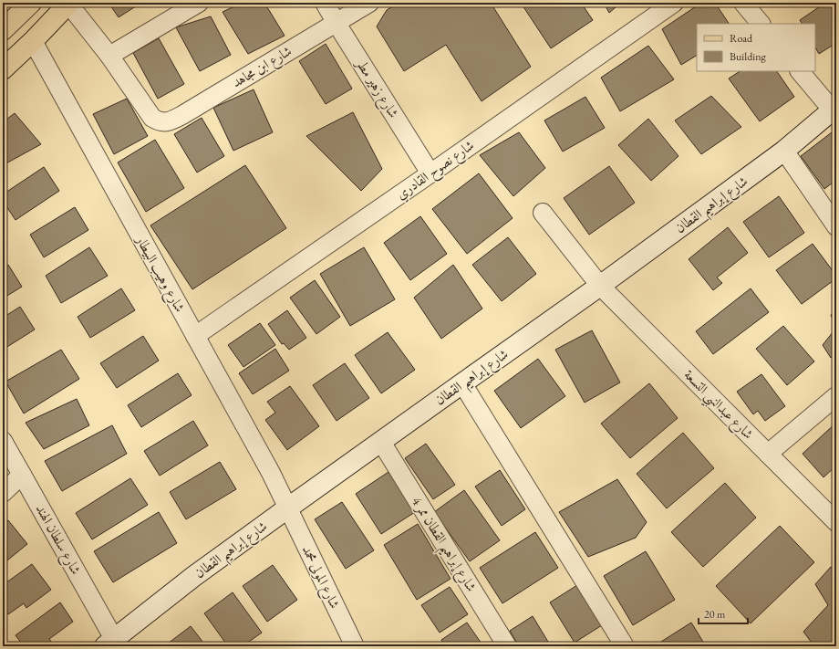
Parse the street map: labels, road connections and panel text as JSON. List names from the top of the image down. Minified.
{"streets":{"street":["شارع ابن مجاهد","شارع زهير مطر","شارع نصوح القادري","شارع إبراهيم القطان","شارع وهيب البيطار","شارع عبدالنبي التسعة","شارع سلطان الهند","شارع إبراهيم القطان ممر 4","شارع المولى محمد"]},"crossings":[["شارع ابن مجاهد","شارع زهير مطر"],["شارع زهير مطر","شارع نصوح القادري"],["شارع نصوح القادري","شارع وهيب البيطار"],["شارع إبراهيم القطان","شارع وهيب البيطار"],["شارع إبراهيم القطان","شارع عبدالنبي التسعة"],["شارع إبراهيم القطان","شارع سلطان الهند"],["شارع إبراهيم القطان","شارع إبراهيم القطان ممر 4"],["شارع إبراهيم القطان","شارع المولى محمد"],["شارع وهيب البيطار","شارع المولى محمد"]],"legend":["Road","Building"],"scale_bar":"20 m"}
